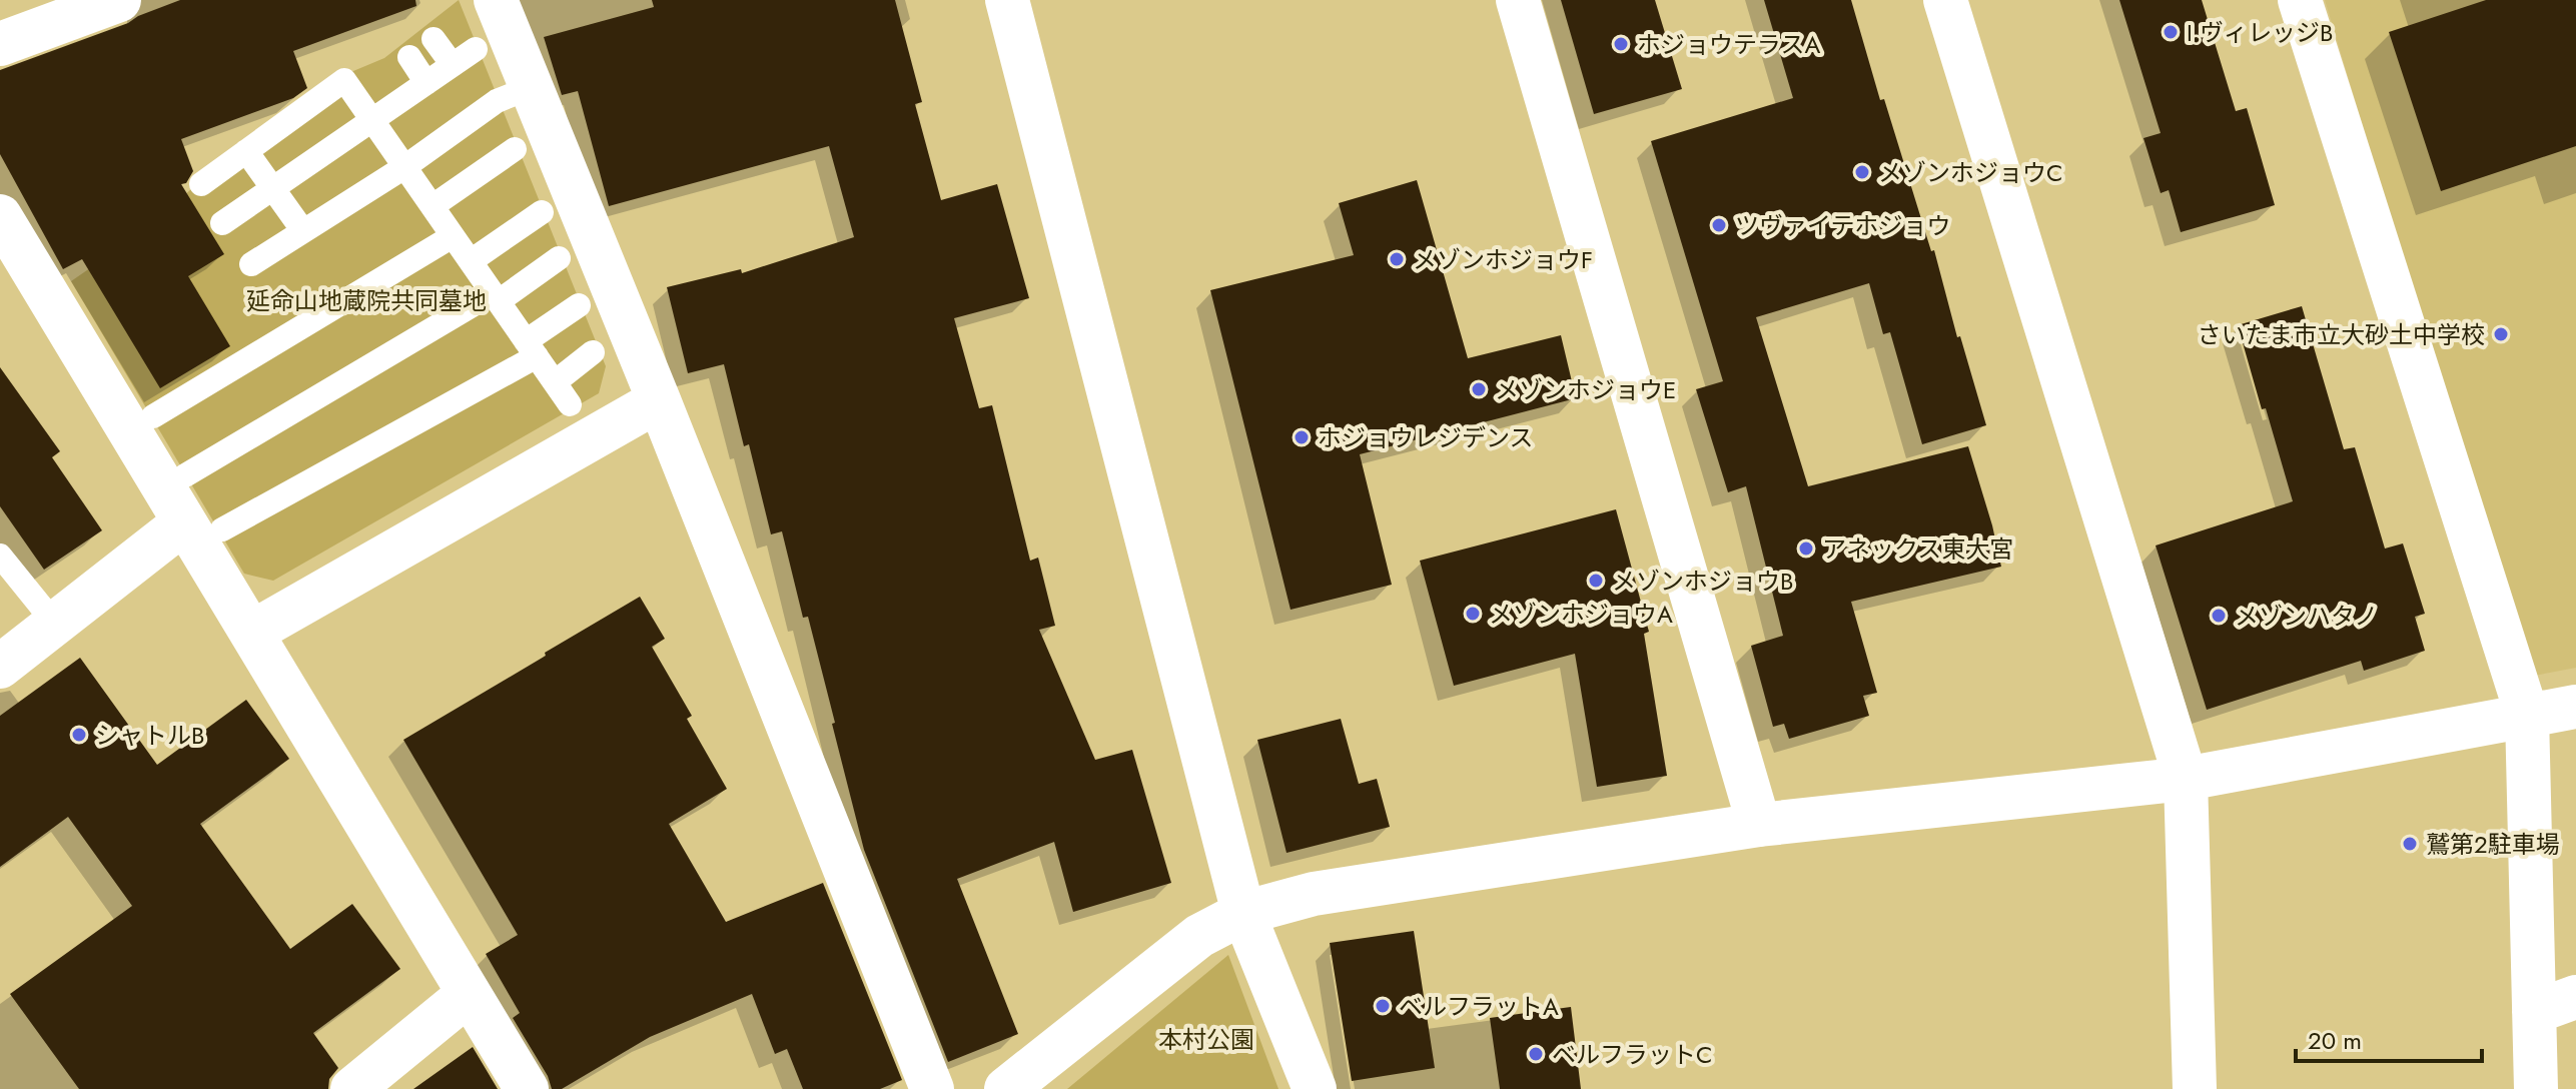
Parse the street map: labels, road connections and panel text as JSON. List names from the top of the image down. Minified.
{"parks":["延命山地蔵院共同墓地","本村公園"],"places":["I.ヴィレッジB","ホジョウテラスA","メゾンホジョウC","ツヴァイテホジョウ","メゾンホジョウF","さいたま市立大砂土中学校","メゾンホジョウE","ホジョウレジデンス","アネックス東大宮","メゾンホジョウB","メゾンホジョウA","メゾンハタノ","シャトルB","鷲第2駐車場","ベルフラットA","ベルフラットC"],"scale_bar":"20 m"}
